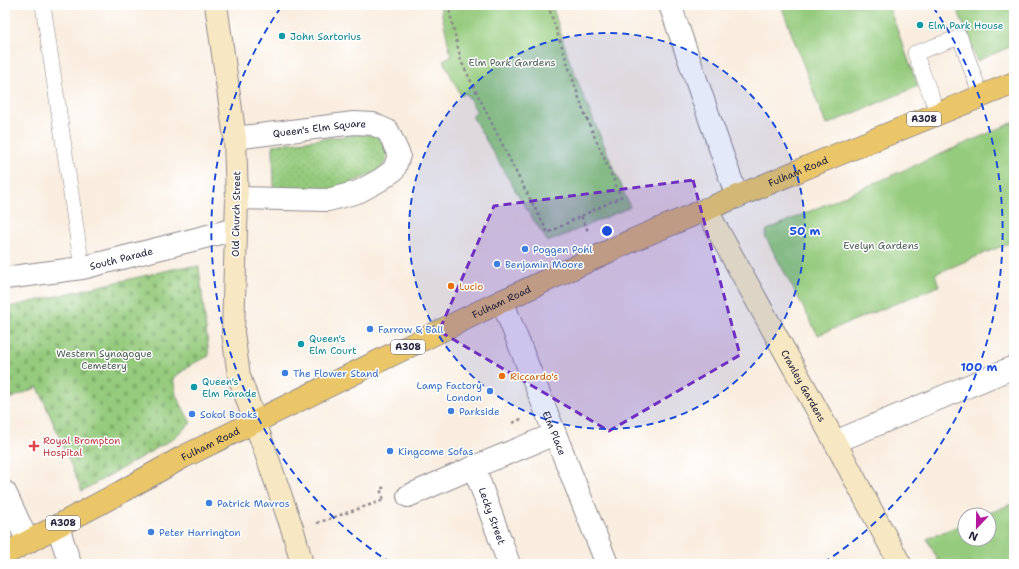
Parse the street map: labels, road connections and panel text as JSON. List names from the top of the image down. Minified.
{"streets":{"main road":["A308","Fulham Road"],"street":["Queen's Elm Square","Old Church Street","South Parade","Cranley Gardens","Elm Place","Lecky Street"]},"crossings":[["Queen's Elm Square","Old Church Street"],["Fulham Road","Old Church Street"],["Fulham Road","Cranley Gardens"],["Fulham Road","Elm Place"],["Old Church Street","South Parade"]],"parks":["Elm Park Gardens","Evelyn Gardens","Western Synagogue Cemetery"],"places":{"other":["Elm Park House","John Sartorius","Poggen Pohl","Benjamin Moore","Lucio","Farrow & Ball","Queen's Elm Court","The Flower Stand","Riccardo's","Queen's Elm Parade","Lamp Factory London","Parkside","Sokol Books","Kingcome Sofas","Patrick Mavros","Peter Harrington"],"health":["Royal Brompton Hospital"]},"north":"bottom","rings":["50 m","100 m"]}
